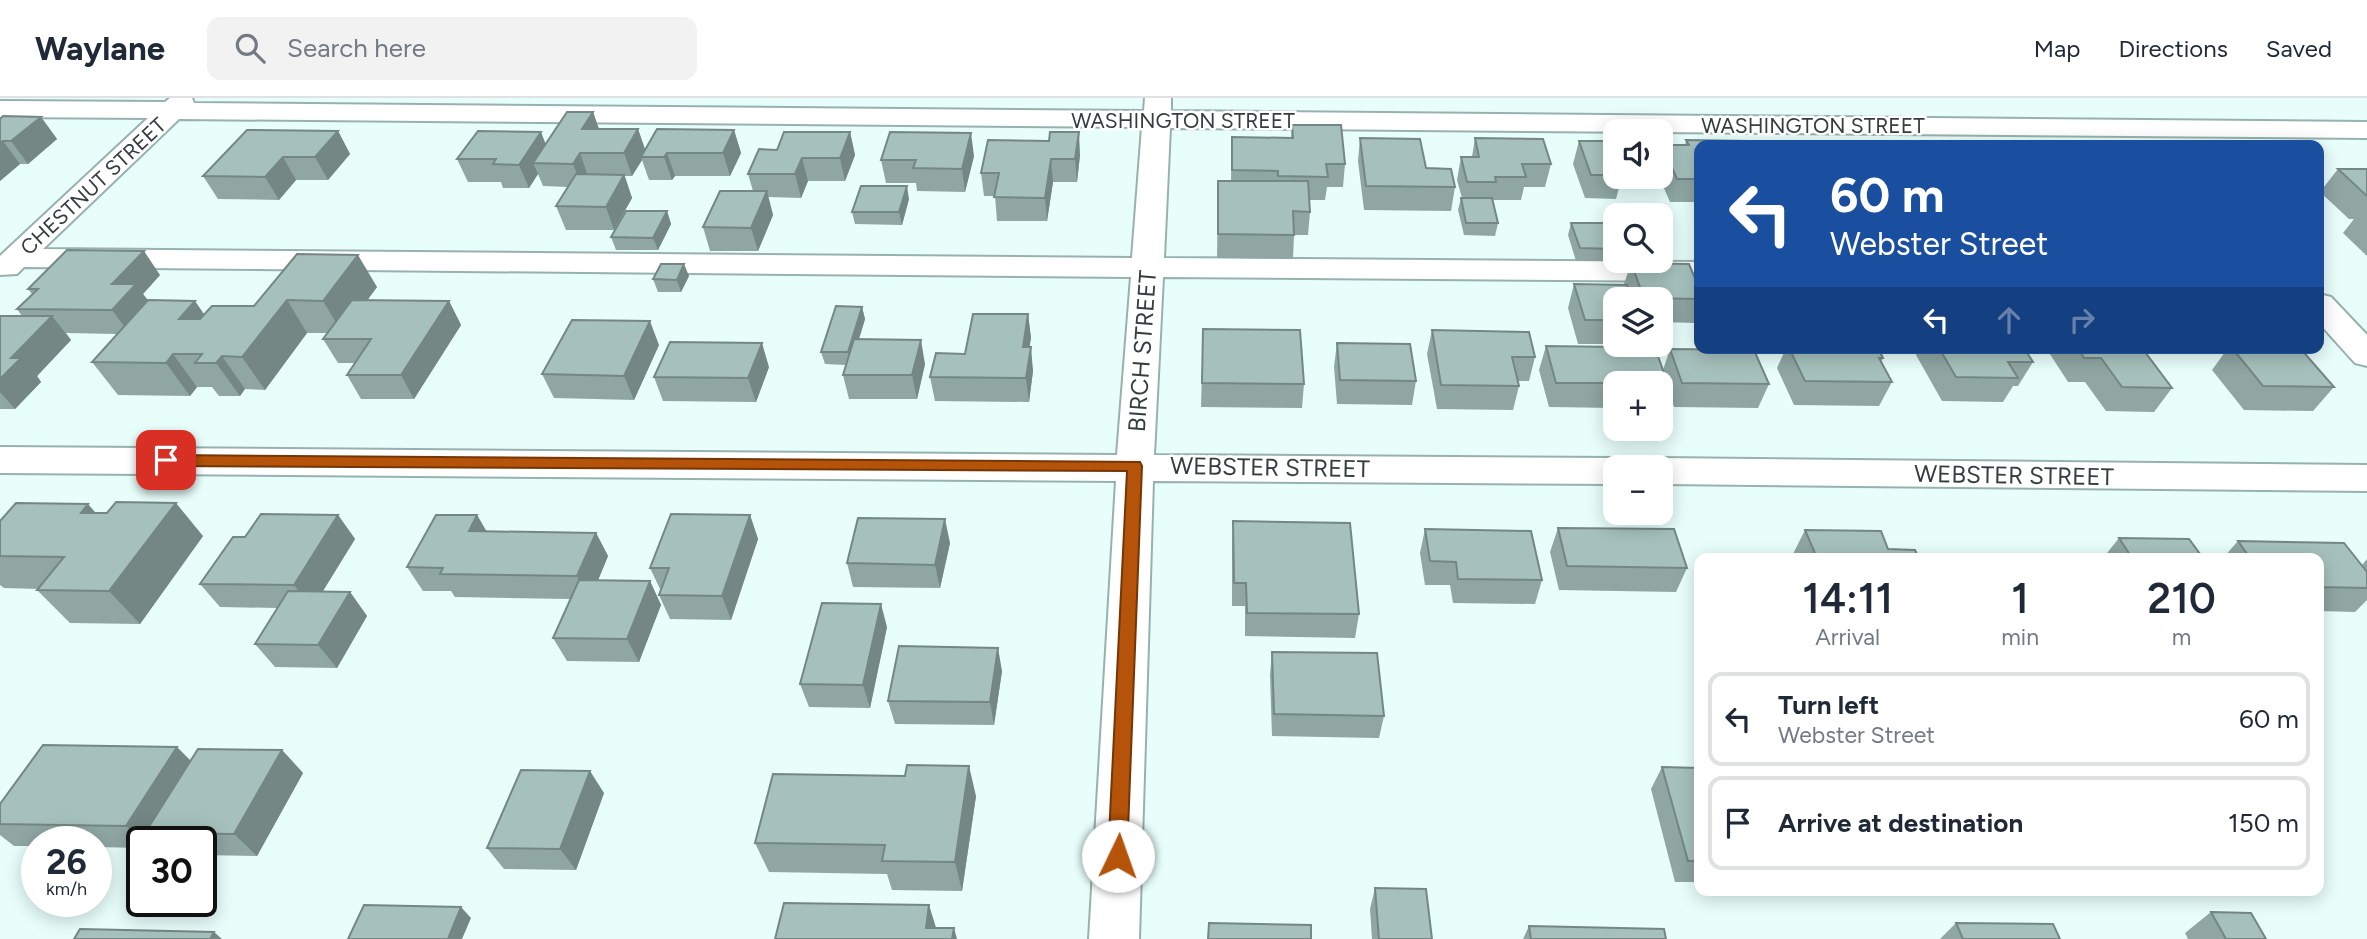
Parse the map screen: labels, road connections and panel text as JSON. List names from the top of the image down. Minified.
{"streets":{"street":["WASHINGTON STREET","CHESTNUT STREET","BIRCH STREET","WEBSTER STREET"]},"crossings":[["WASHINGTON STREET","CHESTNUT STREET"],["WASHINGTON STREET","BIRCH STREET"],["BIRCH STREET","WEBSTER STREET"]],"page":{"header":"Waylane","search":"Search here","nav":["Map","Directions","Saved"],"map_buttons":["+","−"],"turn":["60 m","Webster Street"],"eta":["14:11","Arrival","1","min","210","m"],"list":[{"name":"Turn left","note":"Webster Street","value":"60 m"},{"name":"Arrive at destination","value":"150 m"}],"speed":"26 km/h","limit":"30"}}
